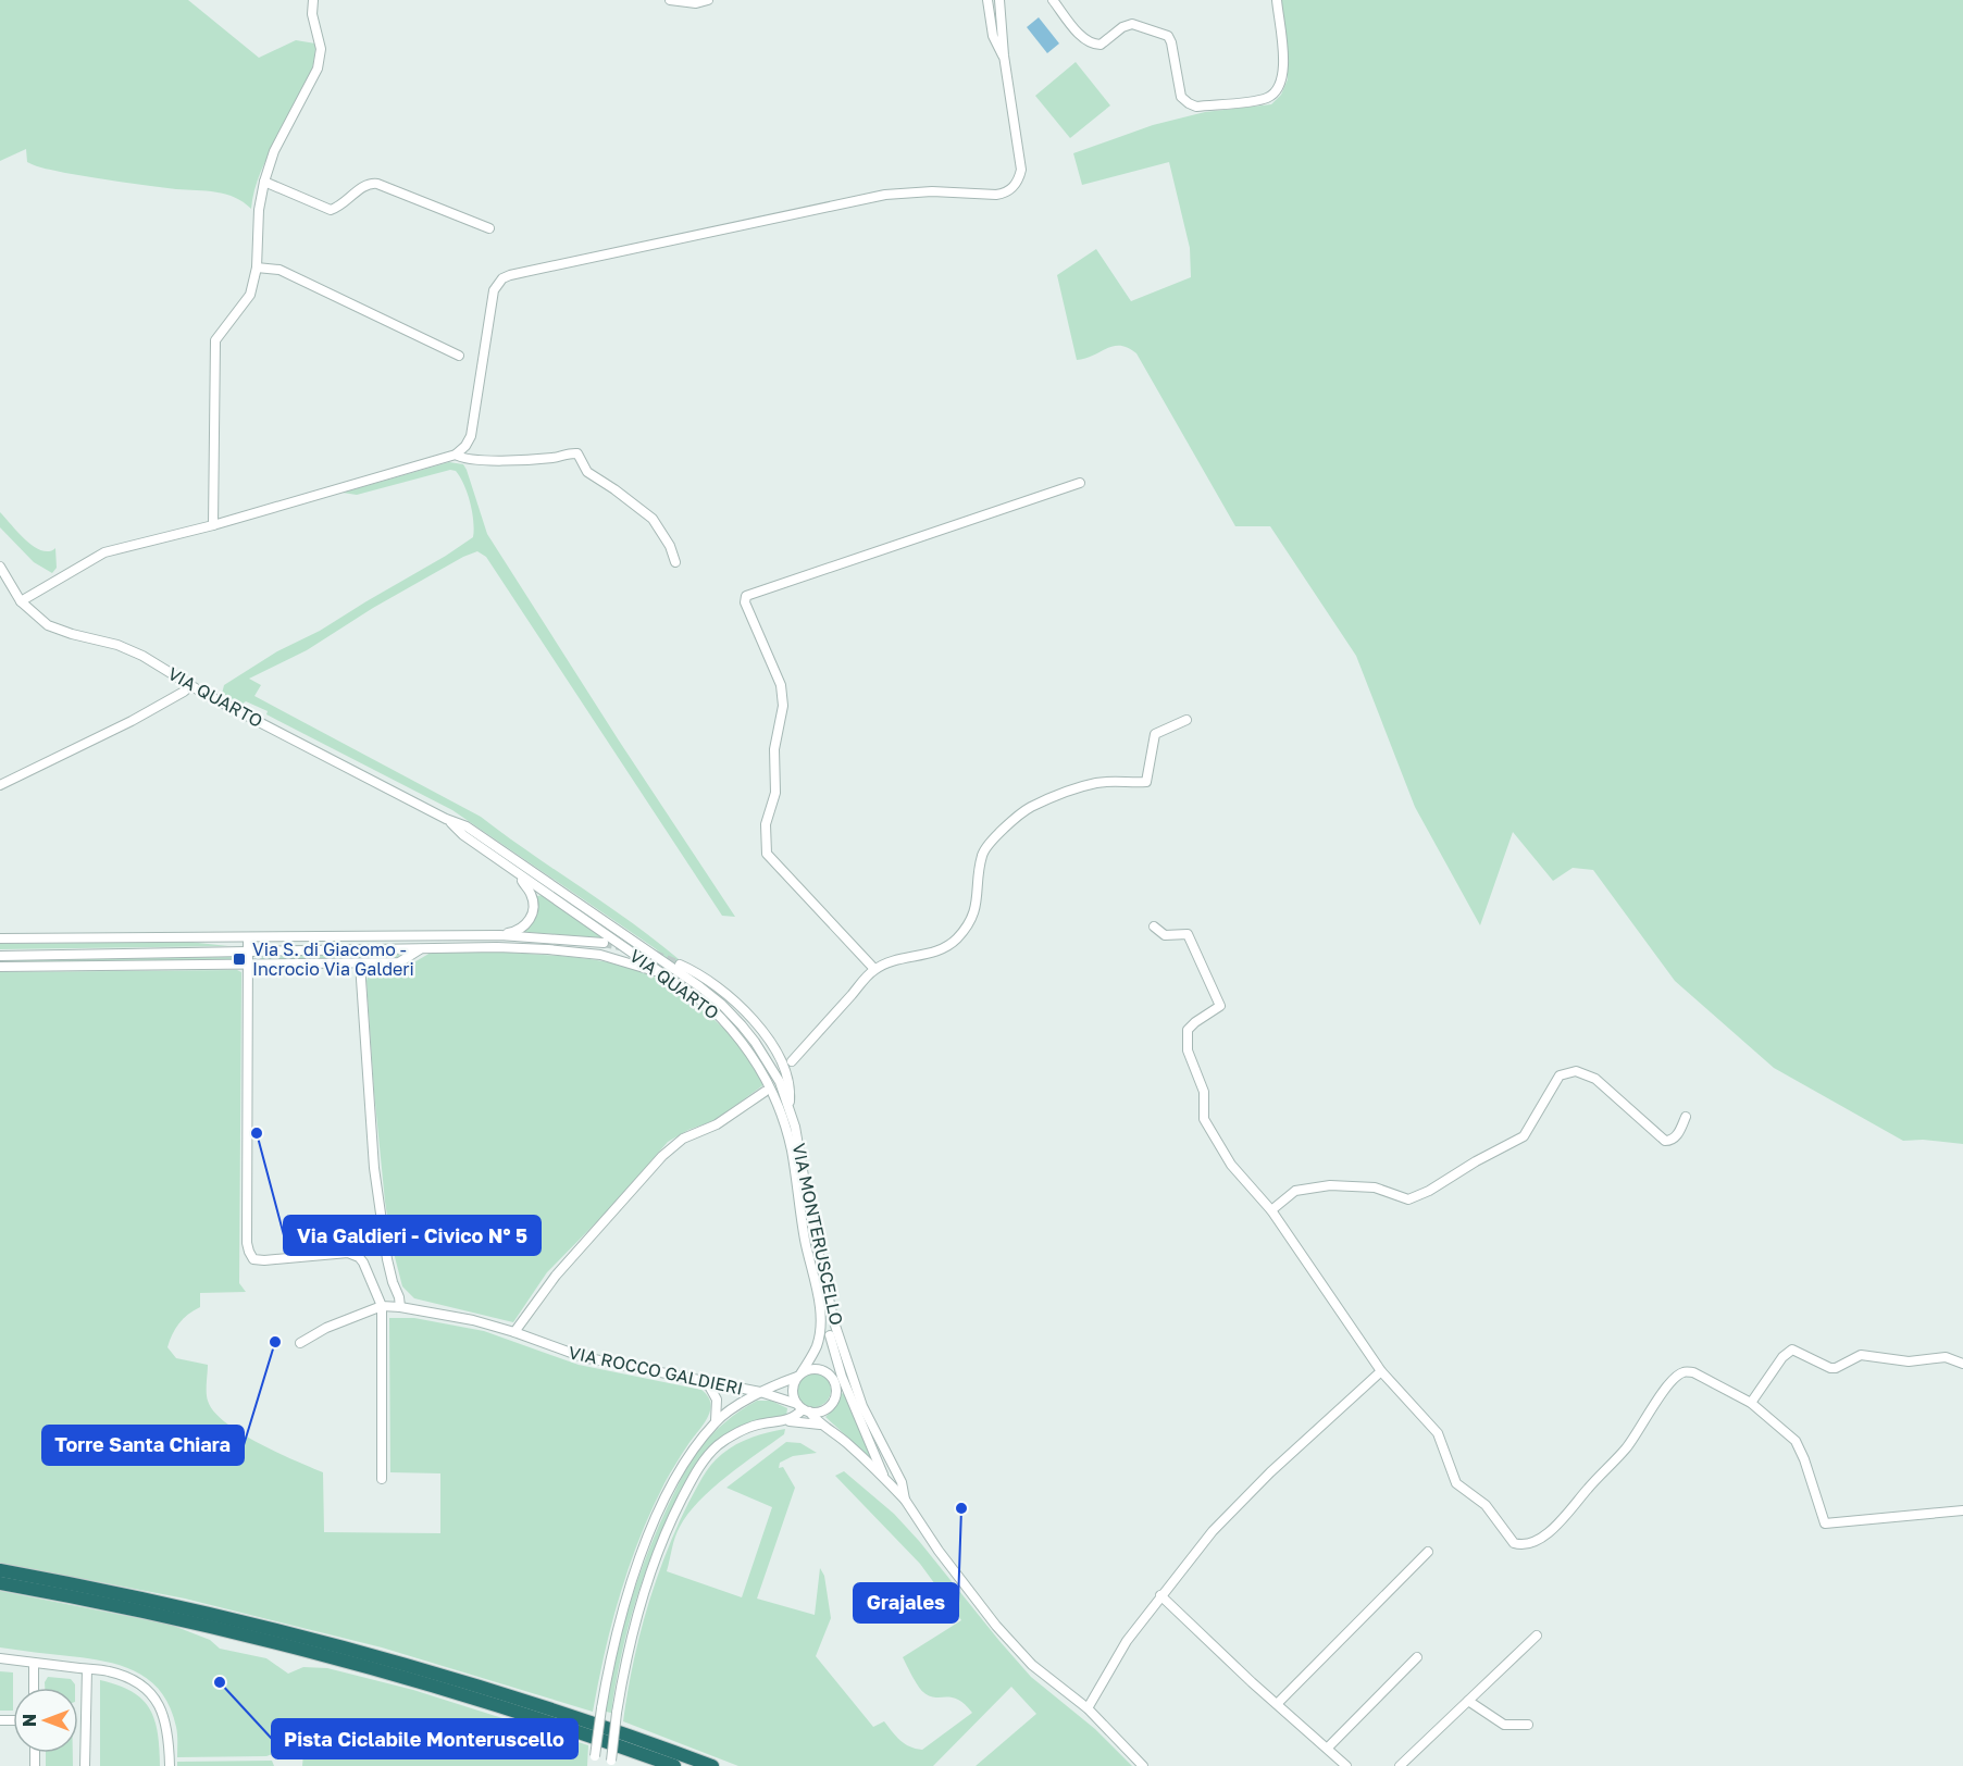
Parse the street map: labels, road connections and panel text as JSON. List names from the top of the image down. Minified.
{"streets":{"street":["VIA QUARTO","VIA MONTERUSCELLO","VIA ROCCO GALDIERI"]},"crossings":[["VIA QUARTO","VIA MONTERUSCELLO"],["VIA QUARTO","VIA ROCCO GALDIERI"],["VIA MONTERUSCELLO","VIA ROCCO GALDIERI"]],"places":{"transit":["Via S. di Giacomo - Incrocio Via Galderi"],"other":["Via Galdieri - Civico N° 5","Torre Santa Chiara","Grajales","Pista Ciclabile Monteruscello"]},"north":"left"}
